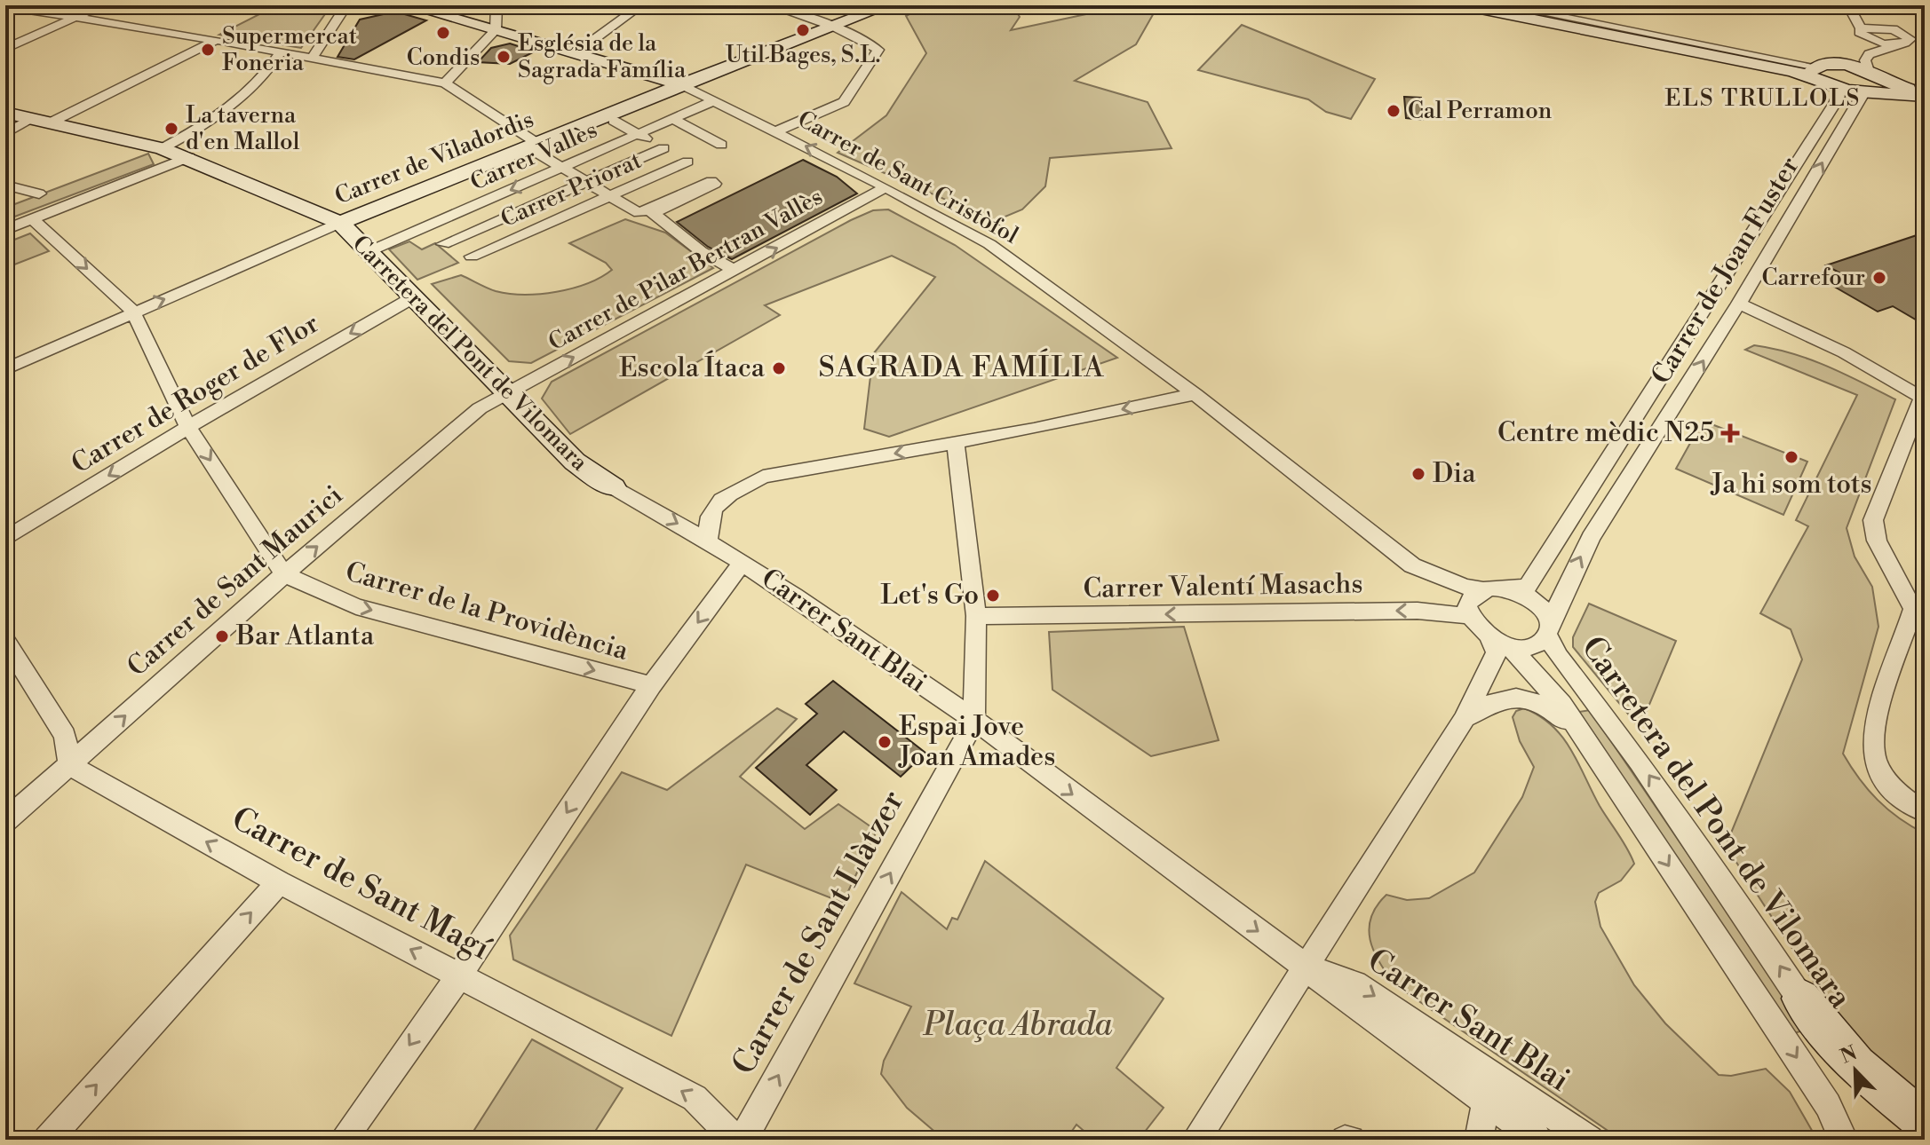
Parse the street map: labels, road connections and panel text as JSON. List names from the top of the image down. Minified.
{"streets":{"street":["Carrer Vallès","Carrer de Viladordis","Carrer de Sant Cristòfol","Carrer Priorat","Carrer de Pilar Bertran Vallès","Carrer de Joan Fuster","Carretera del Pont de Vilomara","Carrer de Roger de Flor","Carrer de Sant Maurici","Carrer Valentí Masachs","Carrer de la Providència","Carrer Sant Blai","Carrer de Sant Magí","Carrer de Sant Llàtzer"]},"crossings":[["Carrer Vallès","Carrer de Sant Cristòfol"],["Carrer Vallès","Carretera del Pont de Vilomara"],["Carrer de Viladordis","Carrer de Sant Cristòfol"],["Carrer de Viladordis","Carretera del Pont de Vilomara"],["Carrer de Sant Cristòfol","Carrer de Pilar Bertran Vallès"],["Carrer de Pilar Bertran Vallès","Carretera del Pont de Vilomara"],["Carrer de Pilar Bertran Vallès","Carrer de Sant Maurici"],["Carrer de Joan Fuster","Carretera del Pont de Vilomara"],["Carrer de Joan Fuster","Carrer Valentí Masachs"],["Carretera del Pont de Vilomara","Carrer de Roger de Flor"],["Carretera del Pont de Vilomara","Carrer de Sant Maurici"],["Carretera del Pont de Vilomara","Carrer Valentí Masachs"],["Carretera del Pont de Vilomara","Carrer Sant Blai"],["Carrer de Sant Maurici","Carrer de la Providència"],["Carrer de Sant Maurici","Carrer de Sant Magí"],["Carrer Sant Blai","Carrer de Sant Llàtzer"]],"one_way":["Carrer de Roger de Flor","Carrer de Sant Maurici","Carrer Valentí Masachs","Carrer de la Providència","Carrer de Sant Magí","Carrer de Sant Llàtzer"],"districts":["ELS TRULLOLS","SAGRADA FAMÍLIA"],"parks":["Plaça Abrada"],"places":{"other":["Util Bages, S.L.","Condis","Supermercat Foneria","Església de la Sagrada Família","Cal Perramon","La taverna d'en Mallol","Carrefour","Escola Ítaca","Ja hi som tots","Dia","Let's Go","Bar Atlanta","Espai Jove Joan Amades"],"health":["Centre mèdic N25"]},"north":"top left"}
